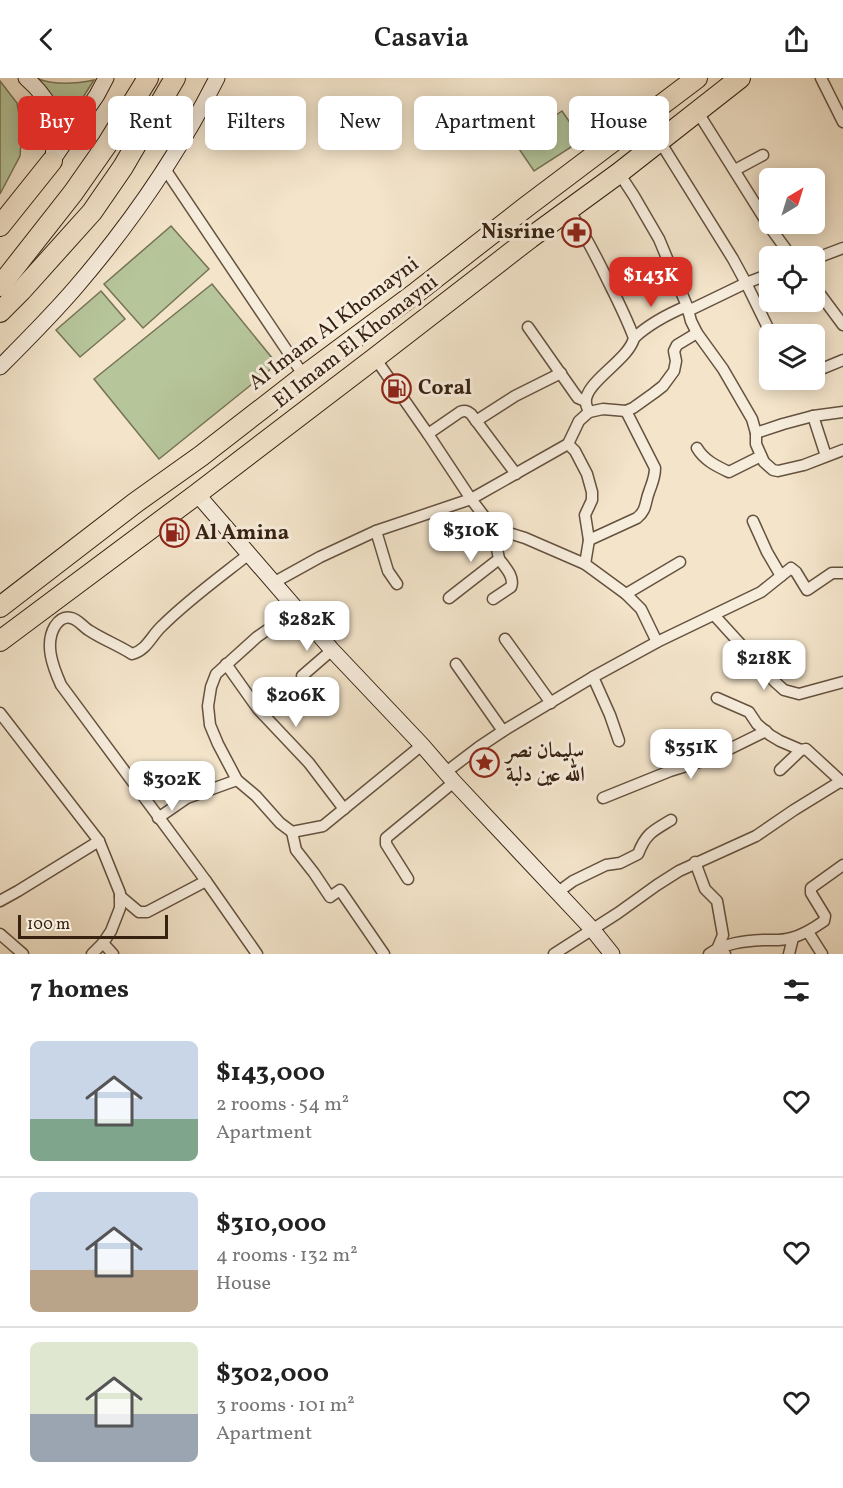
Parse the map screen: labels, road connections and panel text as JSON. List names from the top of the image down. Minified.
{"streets":{"highway":["Al Imam Al Khomayni","El Imam El Khomayni"]},"places":{"pharmacy":["Nisrine"],"fuel station":["Coral","Al Amina"],"place":["سليمان نصر الله عين دلبة"]},"scale_bar":"100 m","north":"top right","page":{"header":"Casavia","chip":["Buy","Rent","Filters","New","Apartment","House"],"price":["$143K","$310K","$282K","$218K","$206K","$351K","$302K"],"scale":"100 m","heading":"7 homes","list":[{"name":"$143,000","note":"2 rooms · 54 m² · Apartment"},{"name":"$310,000","note":"4 rooms · 132 m² · House"},{"name":"$302,000","note":"3 rooms · 101 m² · Apartment"}]}}
